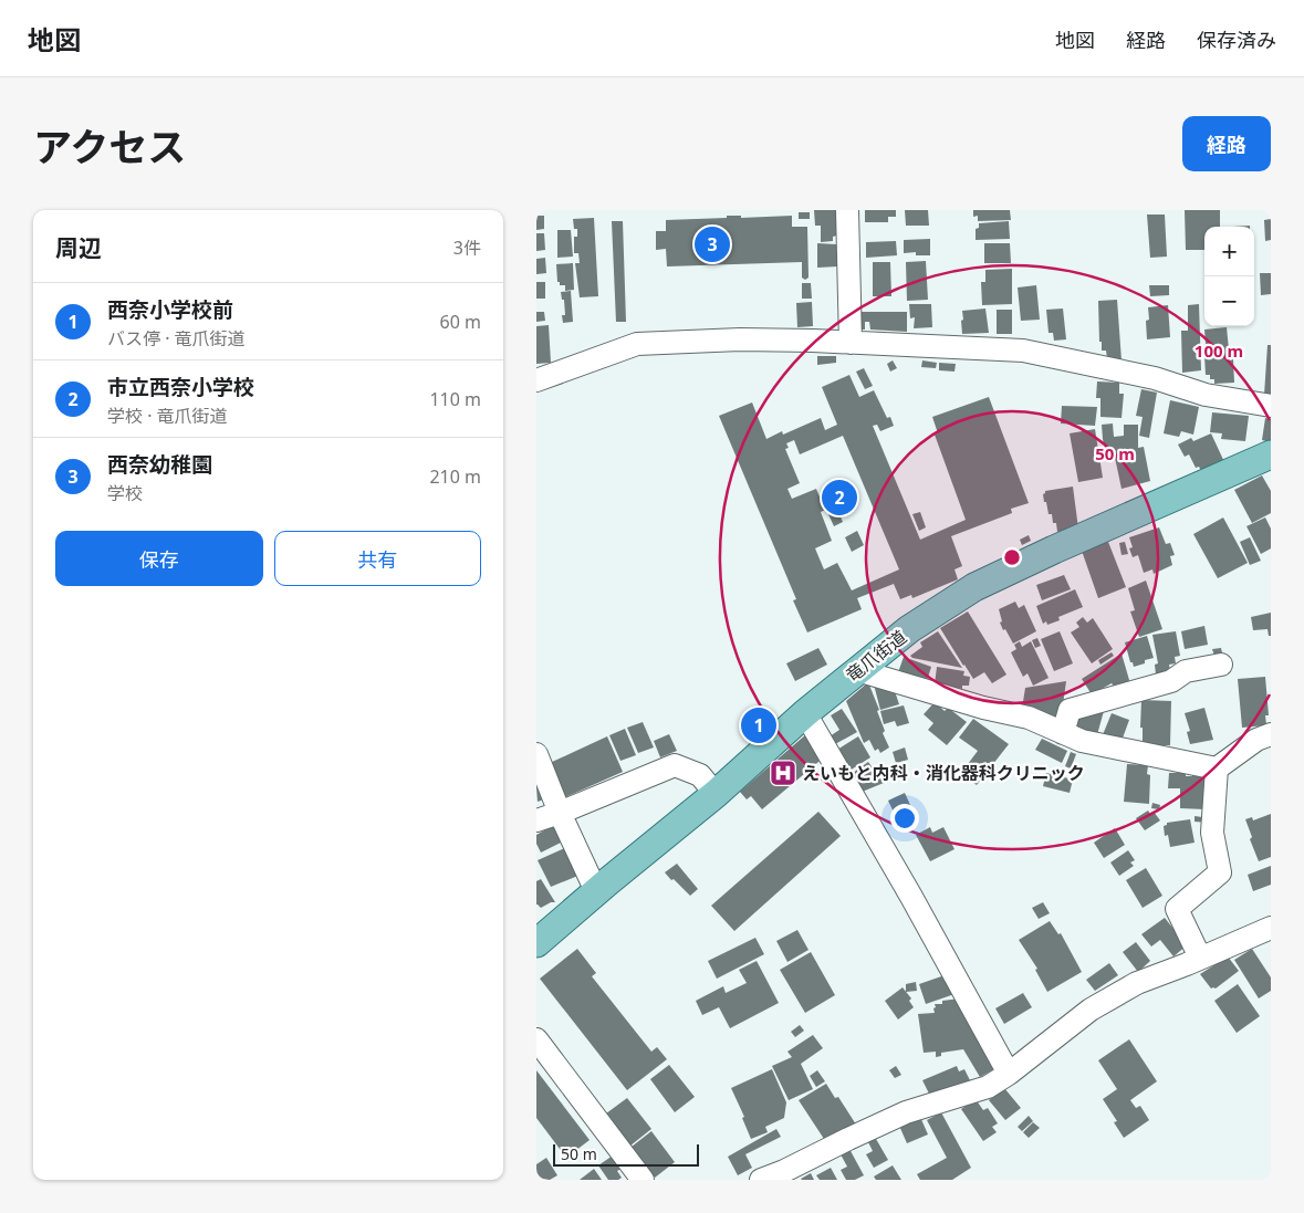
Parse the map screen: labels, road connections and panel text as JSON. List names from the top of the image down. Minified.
{"streets":{"main road":["竜爪街道"]},"places":{"hospital":["えいもと内科・消化器科クリニック"]},"scale_bar":"50 m","page":{"header":"地図","nav":["地図","経路","保存済み"],"title":"アクセス","buttons":["経路",["保存","共有"]],"heading":["周辺","3件"],"pins":["3","2","1"],"map_buttons":["+","−"],"list":[{"mark":"1","name":"西奈小学校前","note":"バス停 · 竜爪街道","value":"60 m"},{"mark":"2","name":"市立西奈小学校","note":"学校 · 竜爪街道","value":"110 m"},{"mark":"3","name":"西奈幼稚園","note":"学校","value":"210 m"}],"scale":"50 m"},"rings":["100 m","50 m"]}
